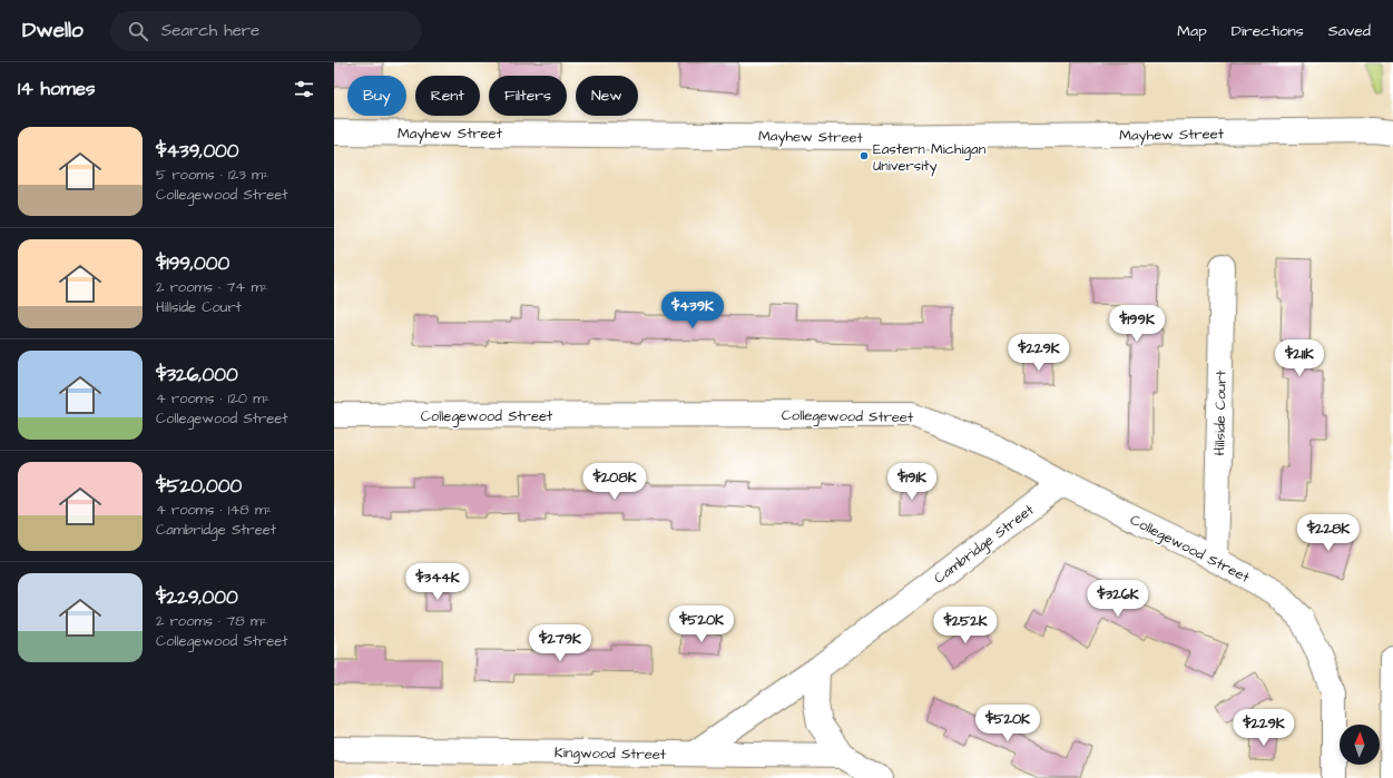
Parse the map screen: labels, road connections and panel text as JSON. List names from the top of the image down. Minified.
{"streets":{"street":["Mayhew Street","Hillside Court","Collegewood Street","Cambridge Street","Kingwood Street"]},"crossings":[["Hillside Court","Collegewood Street"],["Collegewood Street","Cambridge Street"],["Cambridge Street","Kingwood Street"]],"places":["Eastern Michigan University"],"north":"top","page":{"header":"Dwello","search":"Search here","nav":["Map","Directions","Saved"],"heading":"14 homes","chip":["Buy","Rent","Filters","New"],"list":[{"name":"$439,000","note":"5 rooms · 123 m² · Collegewood Street"},{"name":"$199,000","note":"2 rooms · 74 m² · Hillside Court"},{"name":"$326,000","note":"4 rooms · 120 m² · Collegewood Street"},{"name":"$520,000","note":"4 rooms · 148 m² · Cambridge Street"},{"name":"$229,000","note":"2 rooms · 78 m² · Collegewood Street"}],"price":["$439K","$199K","$229K","$211K","$208K","$191K","$228K","$344K","$326K","$520K","$252K","$279K","$520K","$229K"]}}
